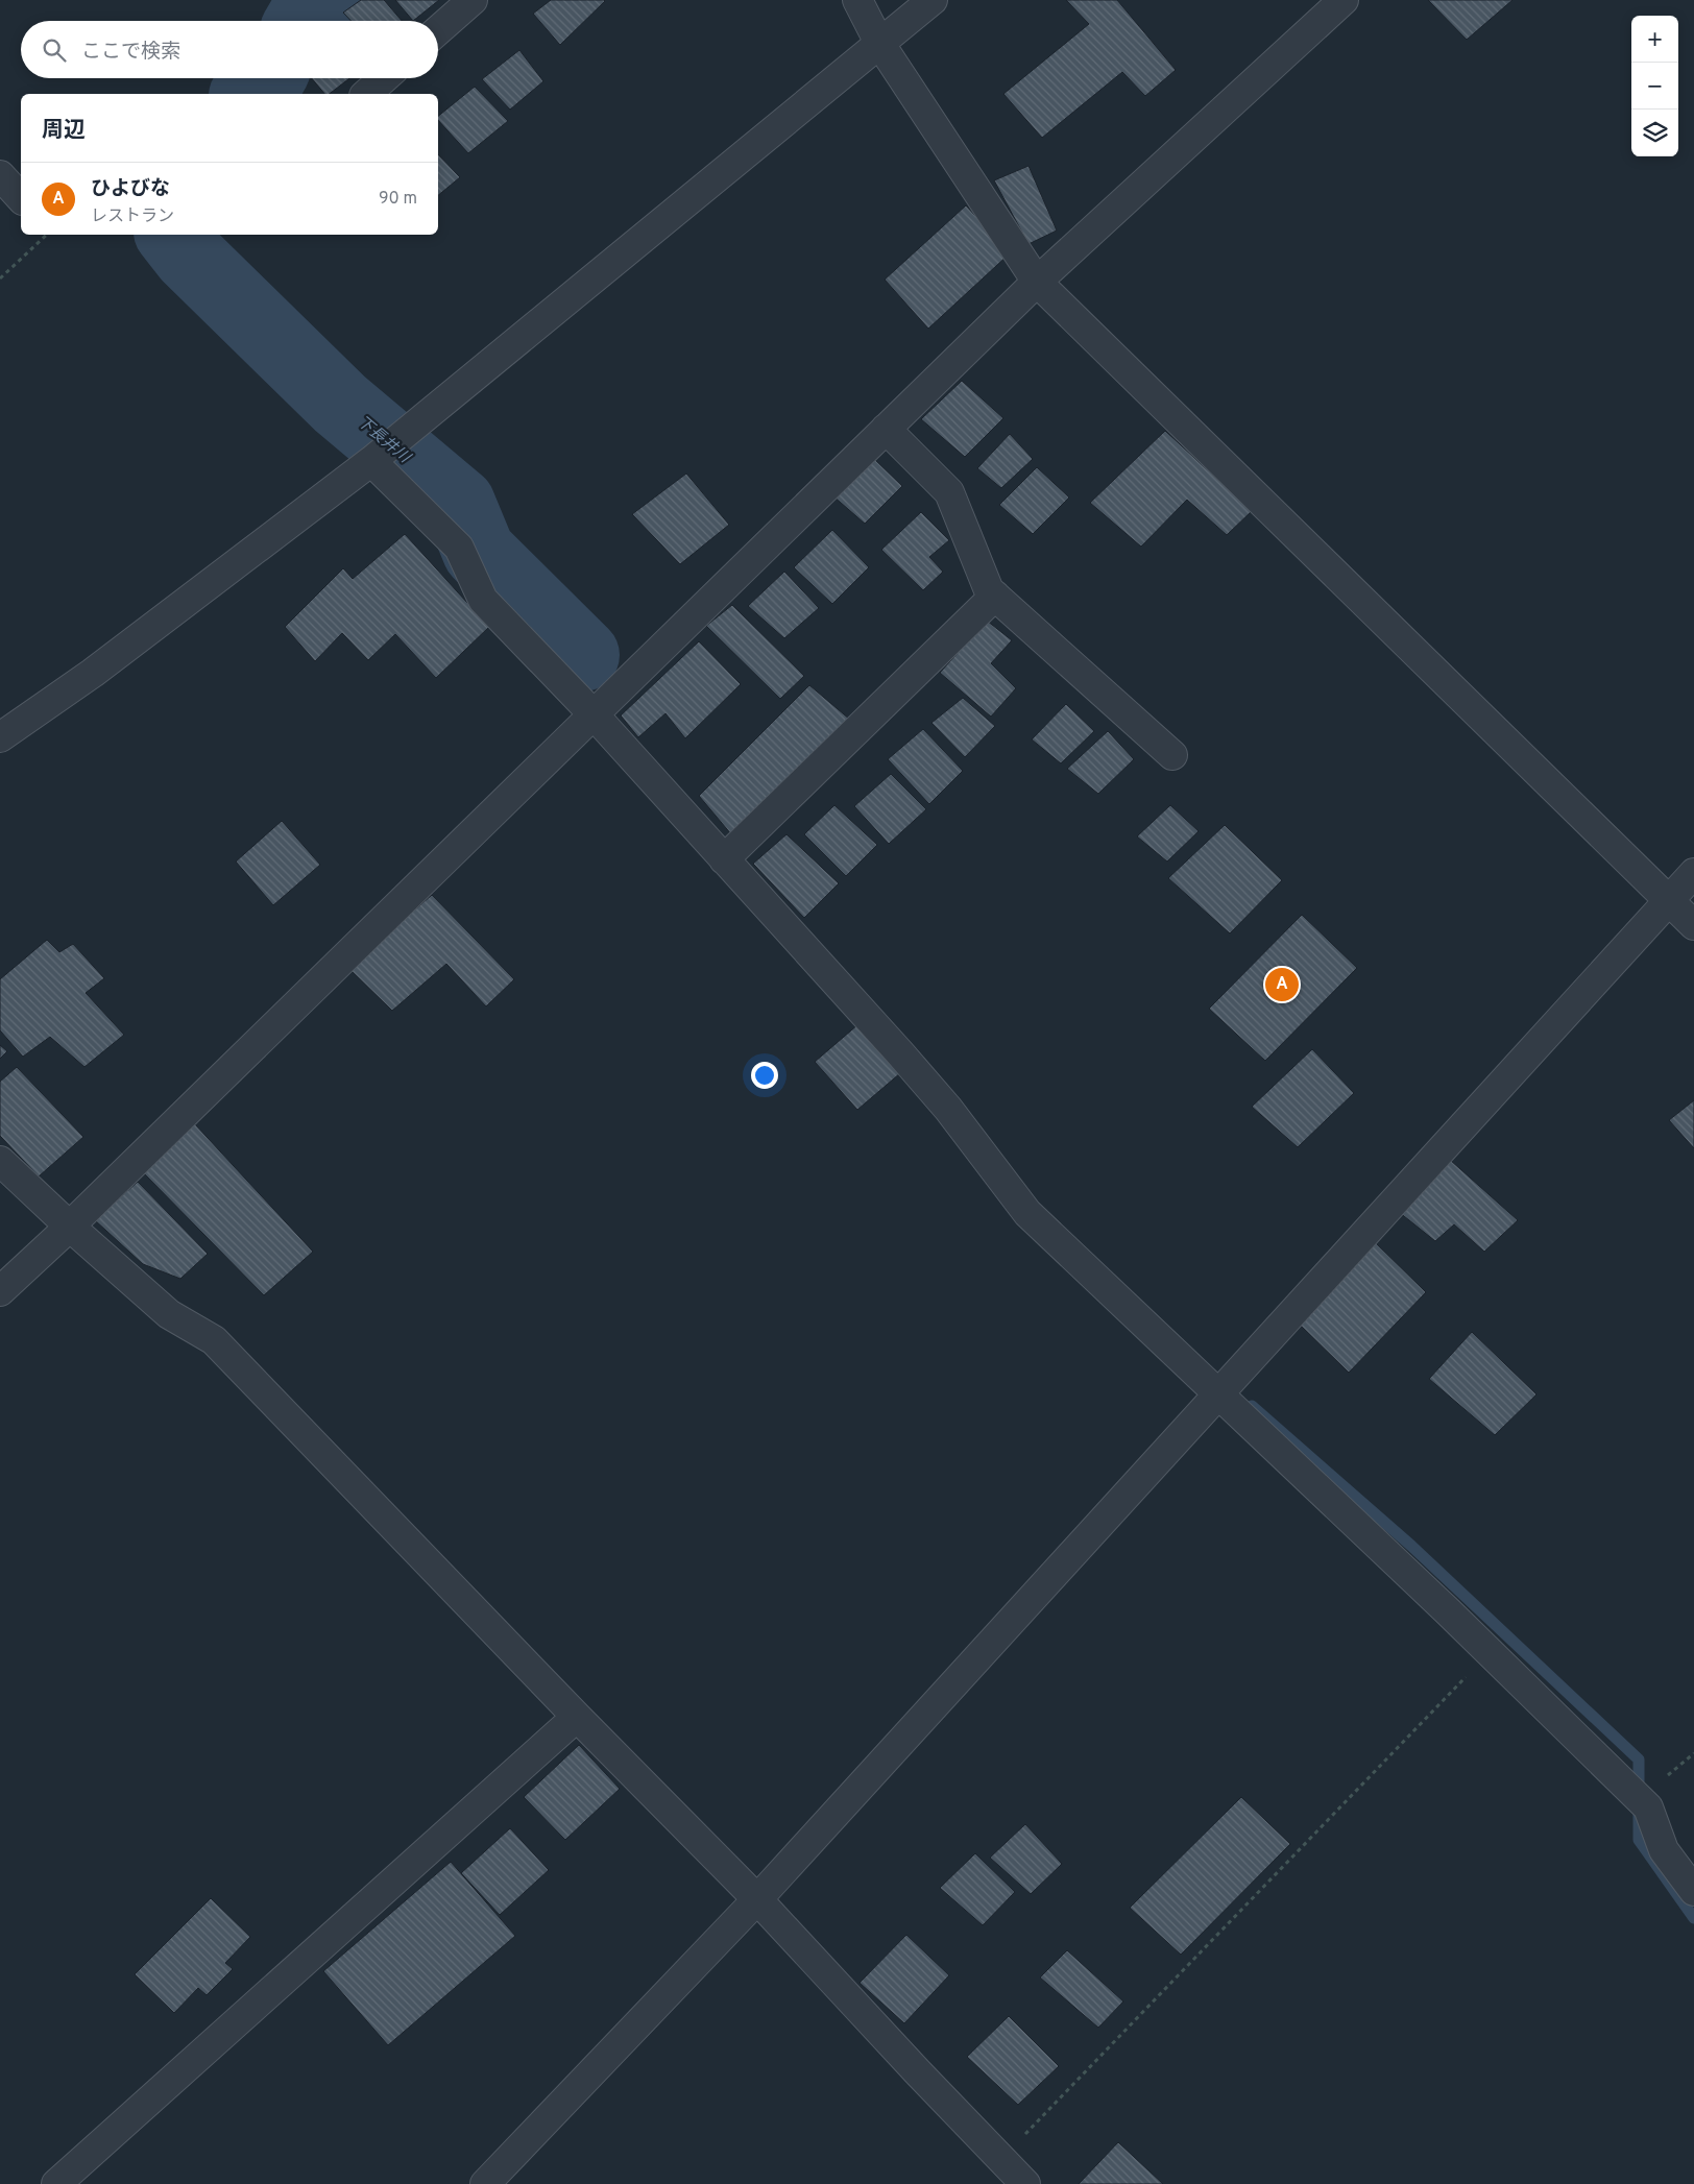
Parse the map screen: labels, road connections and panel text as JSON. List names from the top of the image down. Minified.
{"water":["下長井川"],"page":{"map_buttons":["+","−"],"search":"ここで検索","heading":"周辺","list":[{"mark":"A","name":"ひよびな","note":"レストラン","value":"90 m"}],"pins":"A"}}
